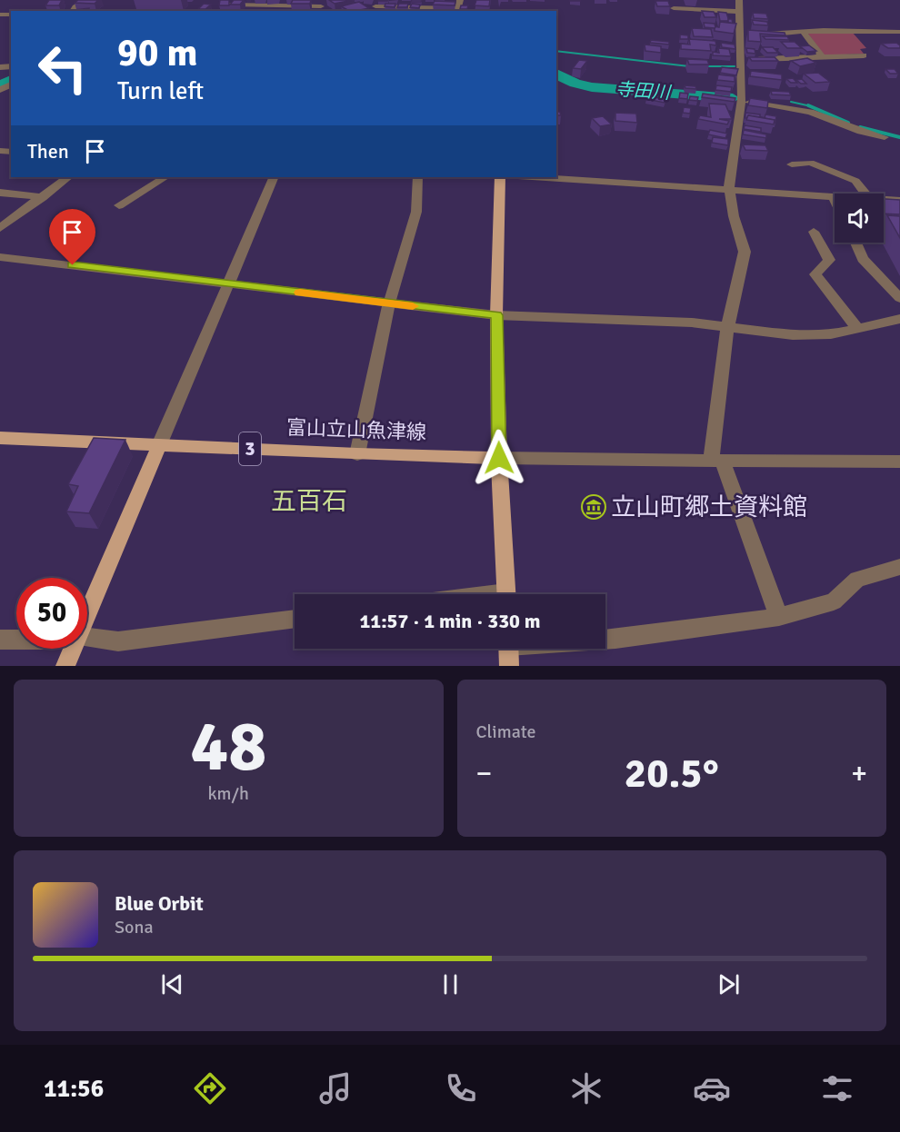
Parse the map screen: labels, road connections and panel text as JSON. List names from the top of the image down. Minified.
{"streets":{"main road":["富山立山魚津線","3"]},"districts":["五百石"],"water":["寺田川"],"places":{"museum":["立山町郷土資料館"]},"page":{"turn":["90 m","Turn left"],"then":"Then","limit":"50","trip":"11:57 · 1 min · 330 m","tile":[["48","km/h"],"Climate"],"heat":["−","20.5°","+"],"song":["Blue Orbit","Sona"],"tabs":"11:56"}}
